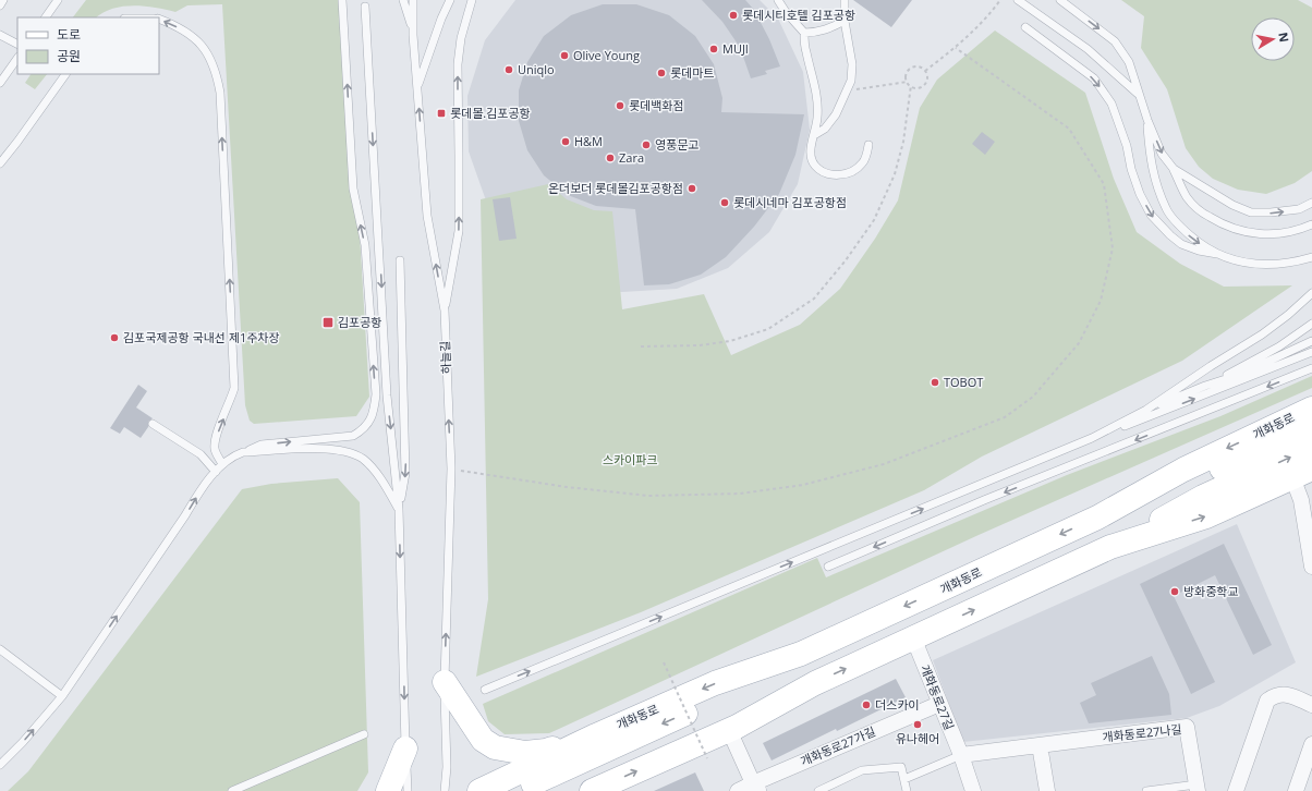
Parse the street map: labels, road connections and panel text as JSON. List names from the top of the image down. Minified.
{"streets":{"main road":["개화동로"],"street":["개화동로27길","개화동로27나길","개화동로27가길"],"lane":["하늘길"]},"crossings":[["개화동로27길","개화동로27나길"],["개화동로27길","개화동로27가길"]],"parks":["스카이파크"],"places":{"other":["롯데시티호텔 김포공항","MUJI","Olive Young","Uniqlo","롯데마트","롯데백화점","H&M","영풍문고","Zara","온더보더 롯데몰김포공항점","롯데시네마 김포공항점","김포국제공항 국내선 제1주차장","TOBOT","방화중학교","더스카이","유나헤어"],"transit":["롯데몰.김포공항","김포공항"]},"legend":["도로","공원"],"north":"right"}
